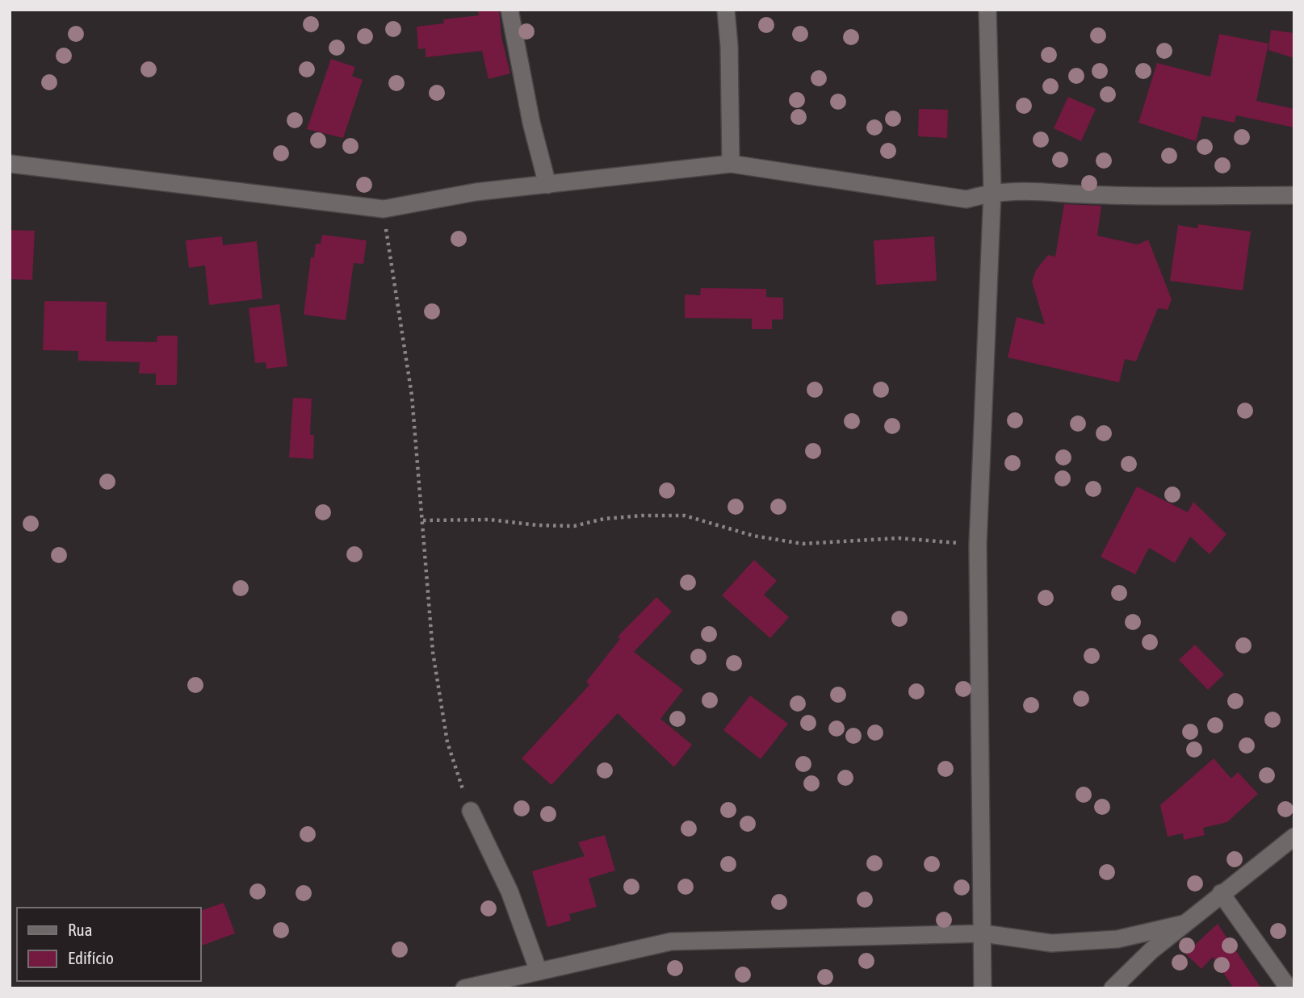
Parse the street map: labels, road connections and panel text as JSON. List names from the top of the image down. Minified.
{"legend":["Rua","Edifício"]}
